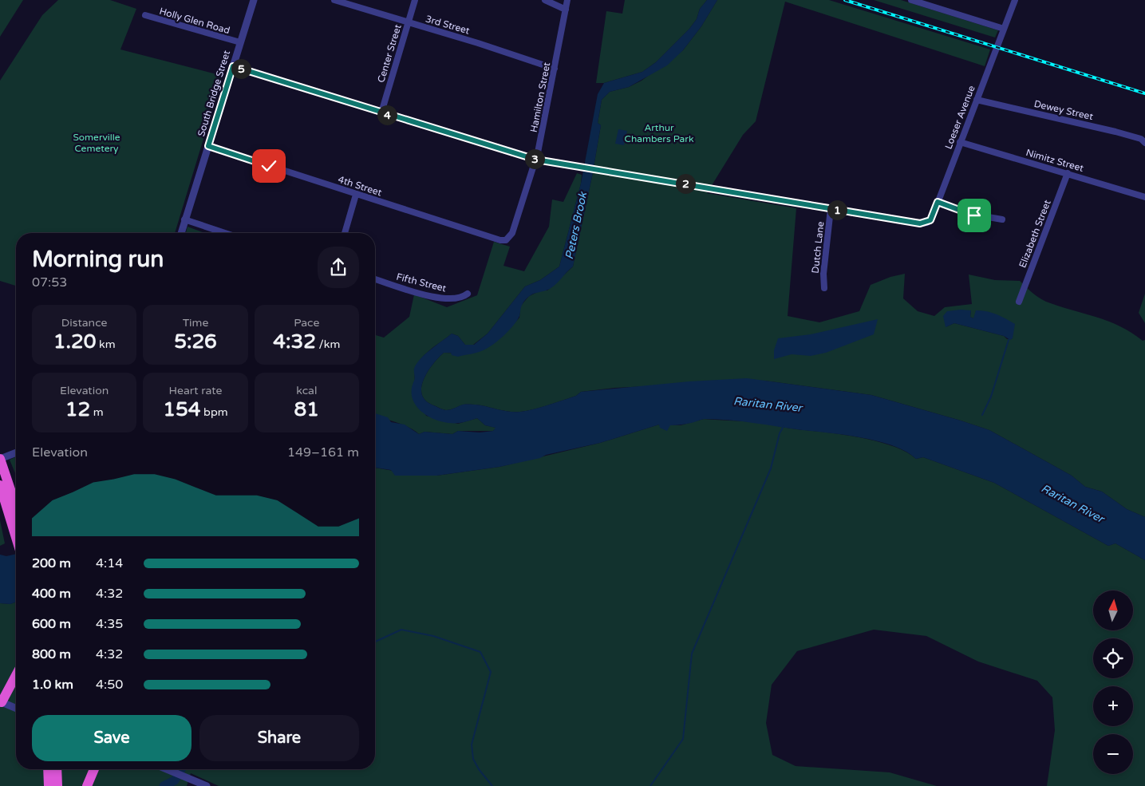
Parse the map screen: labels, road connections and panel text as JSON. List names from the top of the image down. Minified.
{"streets":{"street":["Holly Glen Road","3rd Street","Center Street","South Bridge Street","Hamilton Street","Dewey Street","Loeser Avenue","Nimitz Street","4th Street","Elizabeth Street","Dutch Lane","Fifth Street"]},"crossings":[["Holly Glen Road","South Bridge Street"],["3rd Street","Center Street"],["3rd Street","Hamilton Street"],["South Bridge Street","4th Street"],["Hamilton Street","4th Street"],["Dewey Street","Loeser Avenue"],["Loeser Avenue","Nimitz Street"],["Loeser Avenue","Dutch Lane"],["Nimitz Street","Elizabeth Street"]],"water":["Peters Brook","Raritan River"],"parks":["Arthur Chambers Park","Somerville Cemetery"],"north":"top","page":{"pins":["5","4","3","2","1"],"heading":["Morning run","07:53"],"stats":[["Distance","1.20 km"],["Time","5:26"],["Pace","4:32 /km"],["Elevation","12 m"],["Heart rate","154 bpm"],["kcal","81"]],"chart":["Elevation","149–161 m"],"list":[{"name":"200 m","note":"4:14"},{"name":"400 m","note":"4:32"},{"name":"600 m","note":"4:35"},{"name":"800 m","note":"4:32"},{"name":"1.0 km","note":"4:50"}],"map_buttons":["+","−"],"buttons":["Save","Share"]}}
